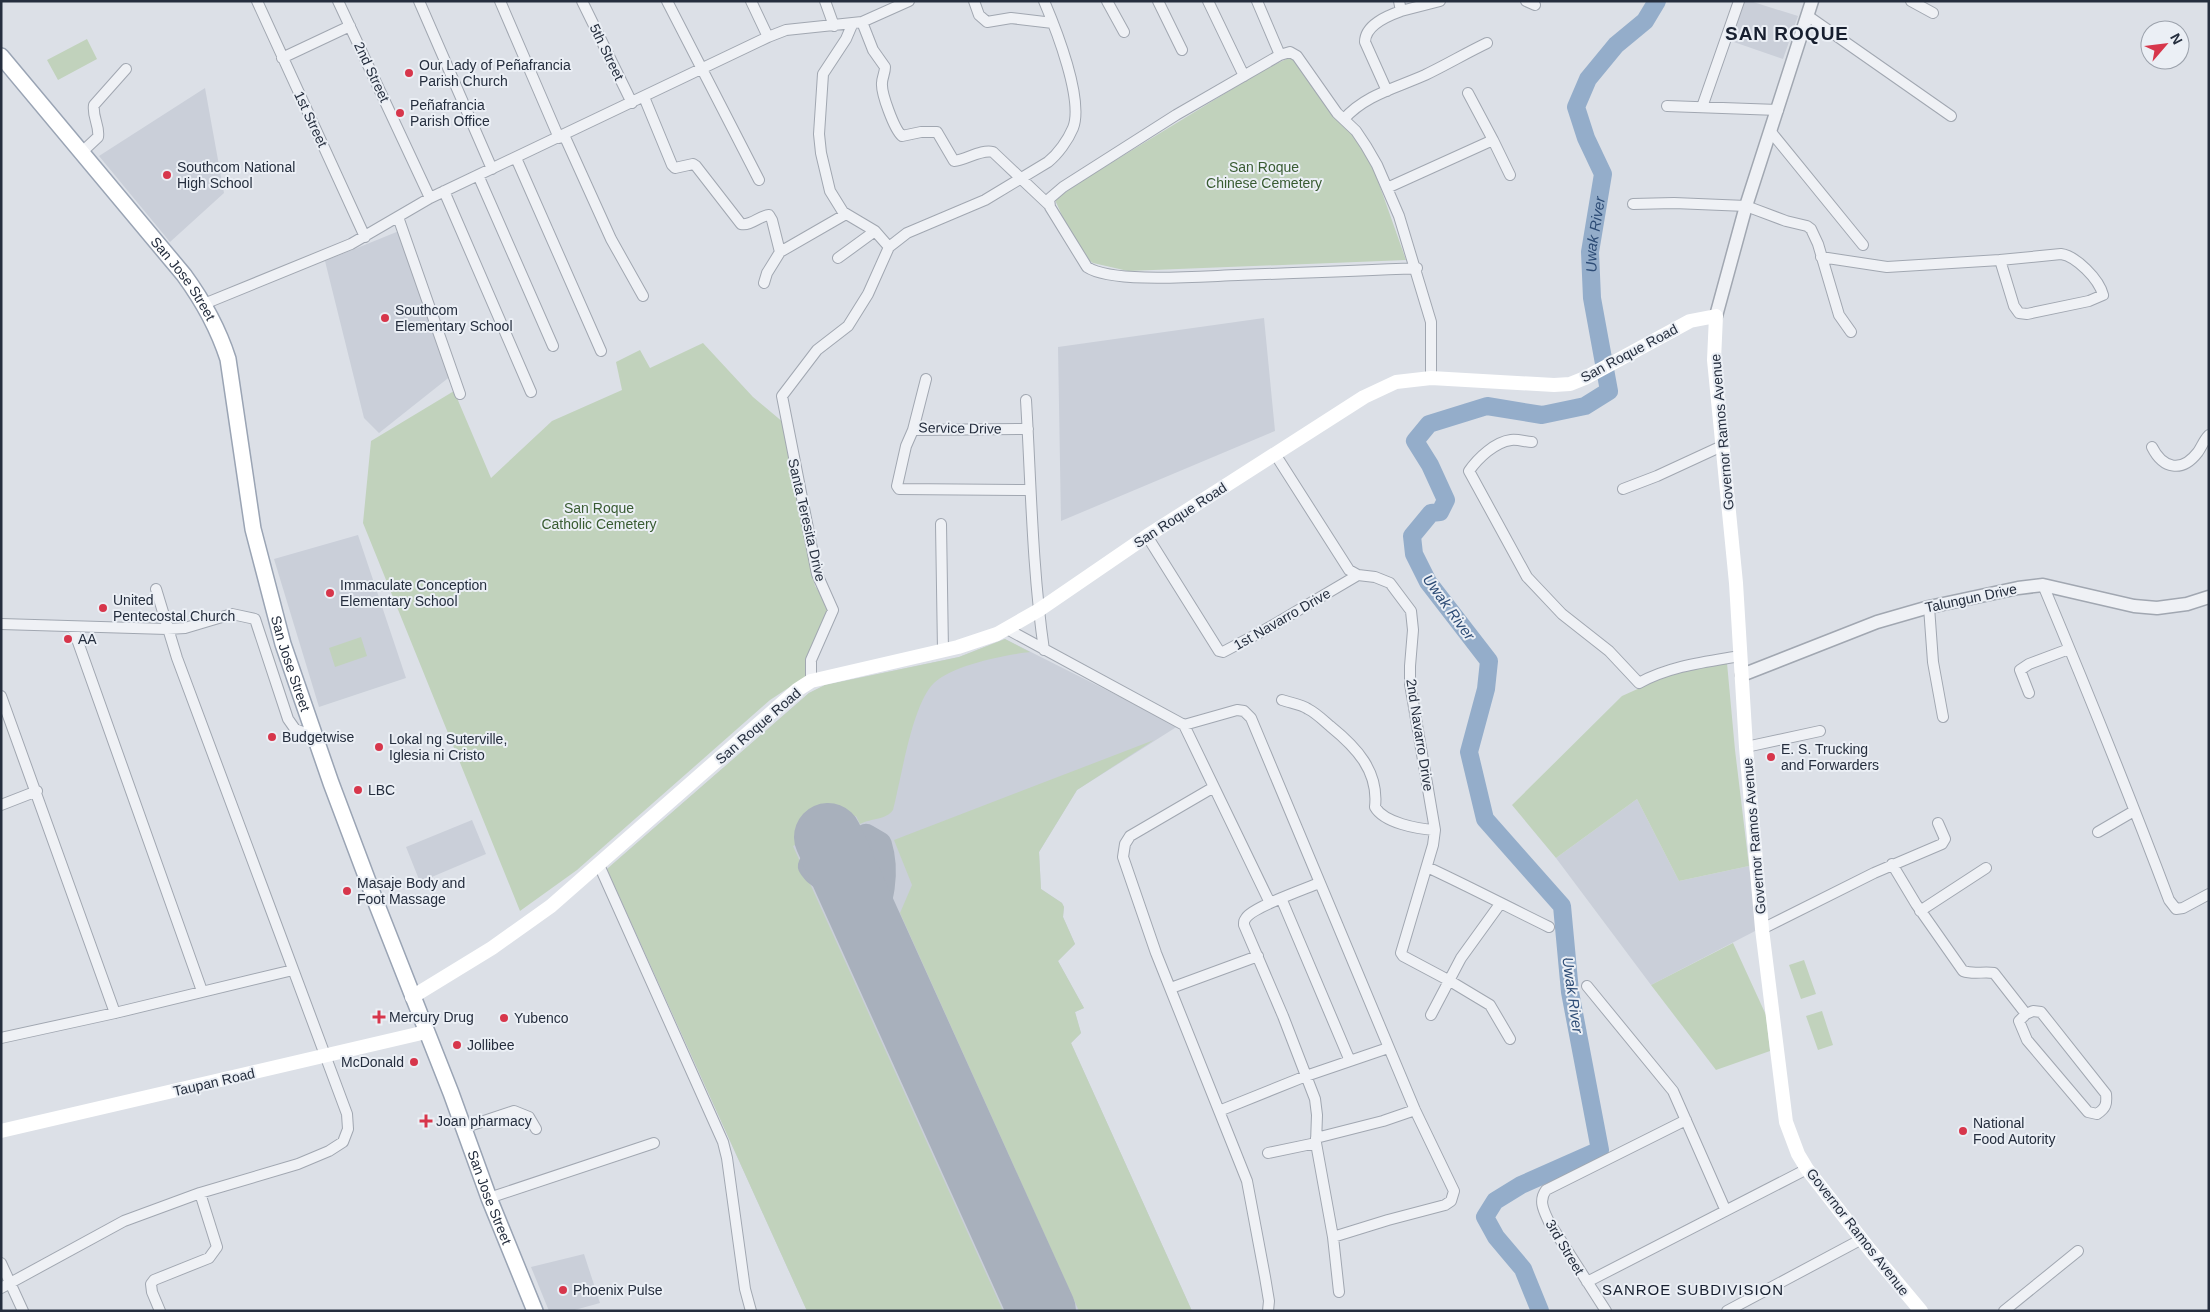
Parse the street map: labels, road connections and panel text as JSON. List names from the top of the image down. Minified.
{"streets":{"main road":["San Jose Street","San Roque Road","Governor Ramos Avenue","Taupan Road"],"street":["5th Street","2nd Street","1st Street","Service Drive","Santa Teresita Drive","Talungun Drive","1st Navarro Drive","2nd Navarro Drive","3rd Street"]},"crossings":[["San Jose Street","San Roque Road"],["San Jose Street","Taupan Road"],["San Roque Road","Governor Ramos Avenue"],["San Roque Road","Santa Teresita Drive"],["San Roque Road","1st Navarro Drive"],["Governor Ramos Avenue","Talungun Drive"],["1st Navarro Drive","2nd Navarro Drive"]],"districts":["SAN ROQUE","SANROE SUBDIVISION"],"water":["Uwak River"],"parks":["San Roque Chinese Cemetery","San Roque Catholic Cemetery"],"places":{"other":["Our Lady of Peñafrancia Parish Church","Peñafrancia Parish Office","Southcom National High School","Southcom Elementary School","Immaculate Conception Elementary School","United Pentecostal Church","AA","Budgetwise","Lokal ng Suterville, Iglesia ni Cristo","E. S. Trucking and Forwarders","LBC","Masaje Body and Foot Massage","Yubenco","Jollibee","McDonald","National Food Autority","Phoenix Pulse"],"health":["Mercury Drug","Joan pharmacy"]},"north":"top right"}
